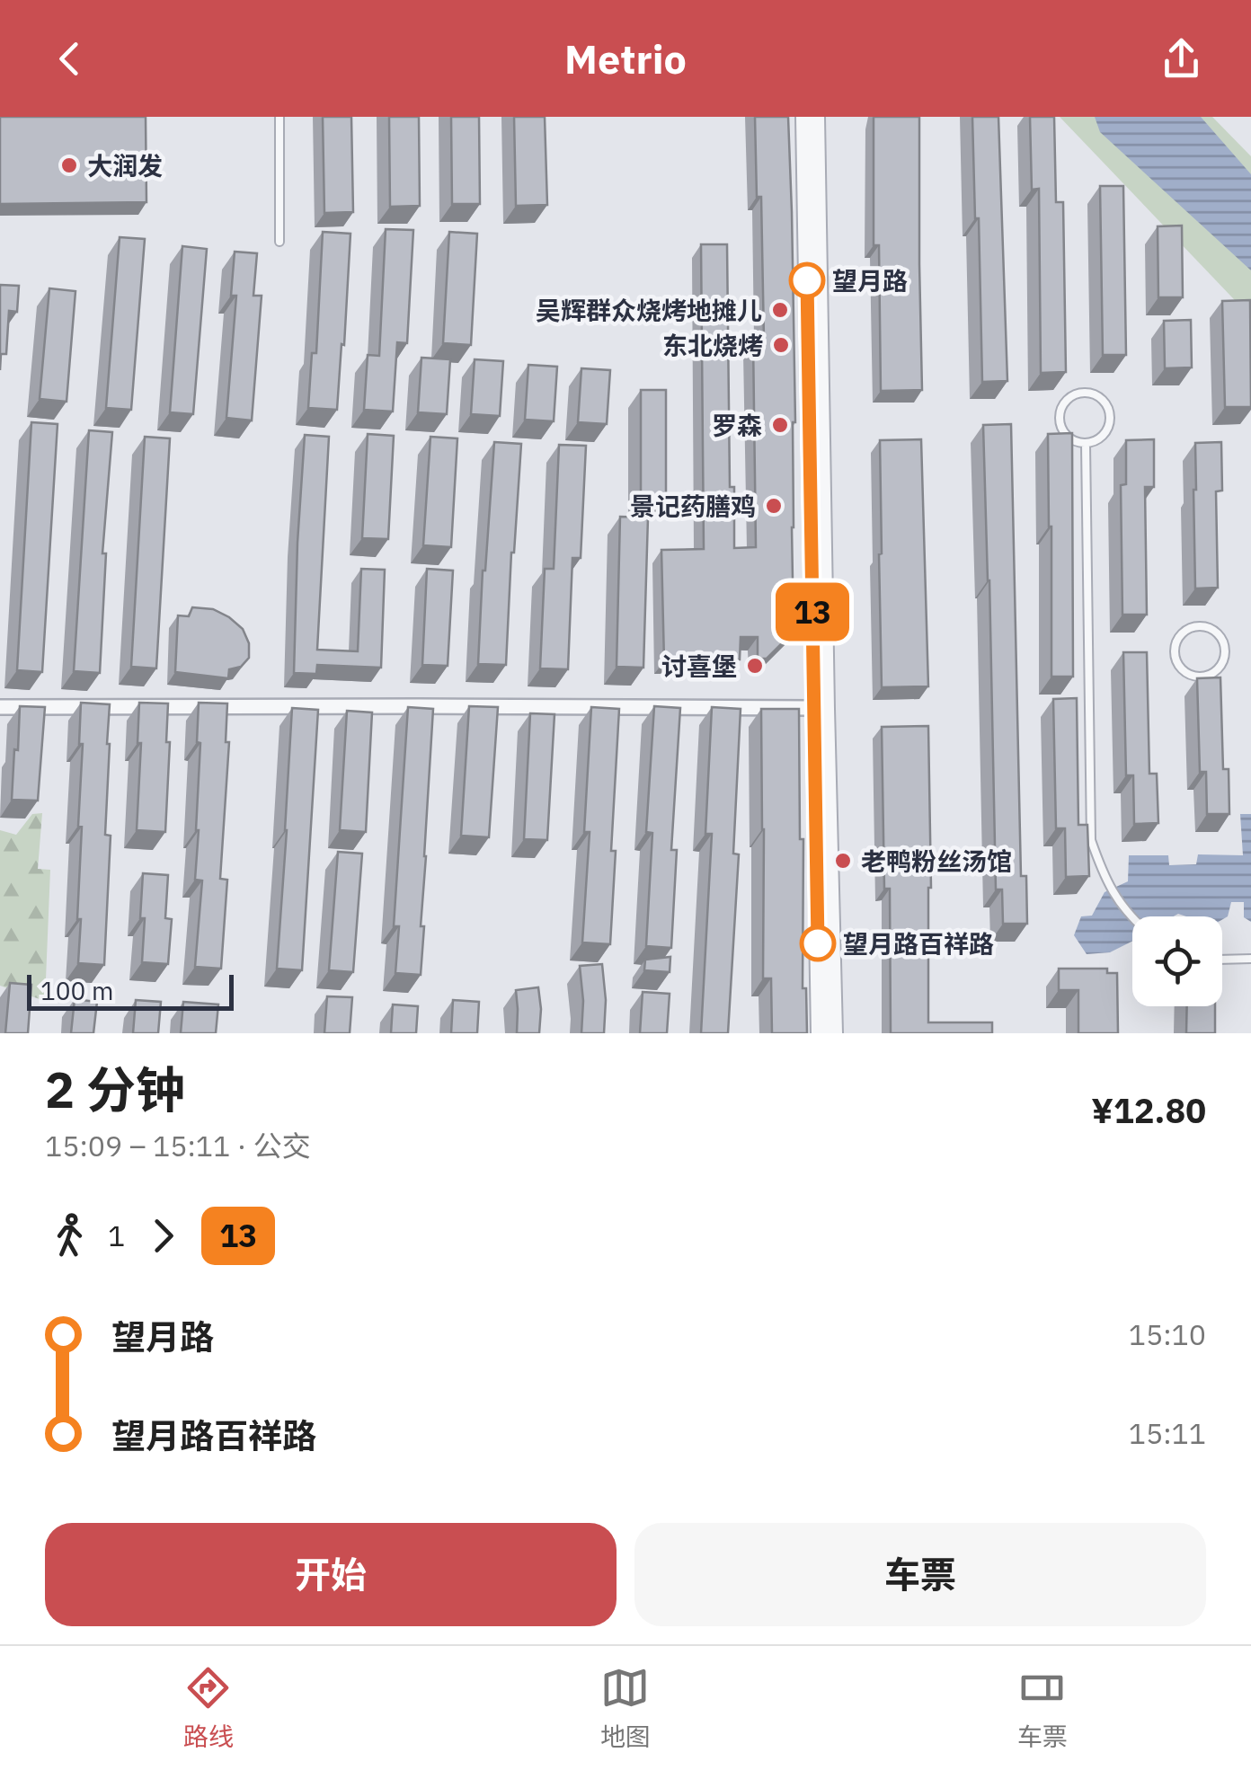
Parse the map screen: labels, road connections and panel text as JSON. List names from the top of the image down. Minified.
{"places":["大润发","望月路","吴辉群众烧烤地摊儿","东北烧烤","罗森","景记药膳鸡","讨喜堡","老鸭粉丝汤馆","望月路百祥路"],"lines":["bus line 13"],"scale_bar":"100 m","page":{"header":"Metrio","on_map":"13","scale":"100 m","heading":["2 分钟","15:09 – 15:11 · 公交","¥12.80"],"legs":["1","13"],"list":[{"name":"望月路","value":"15:10"},{"name":"望月路百祥路","value":"15:11"}],"buttons":["开始","车票"],"tabs":["路线","地图","车票"]}}
